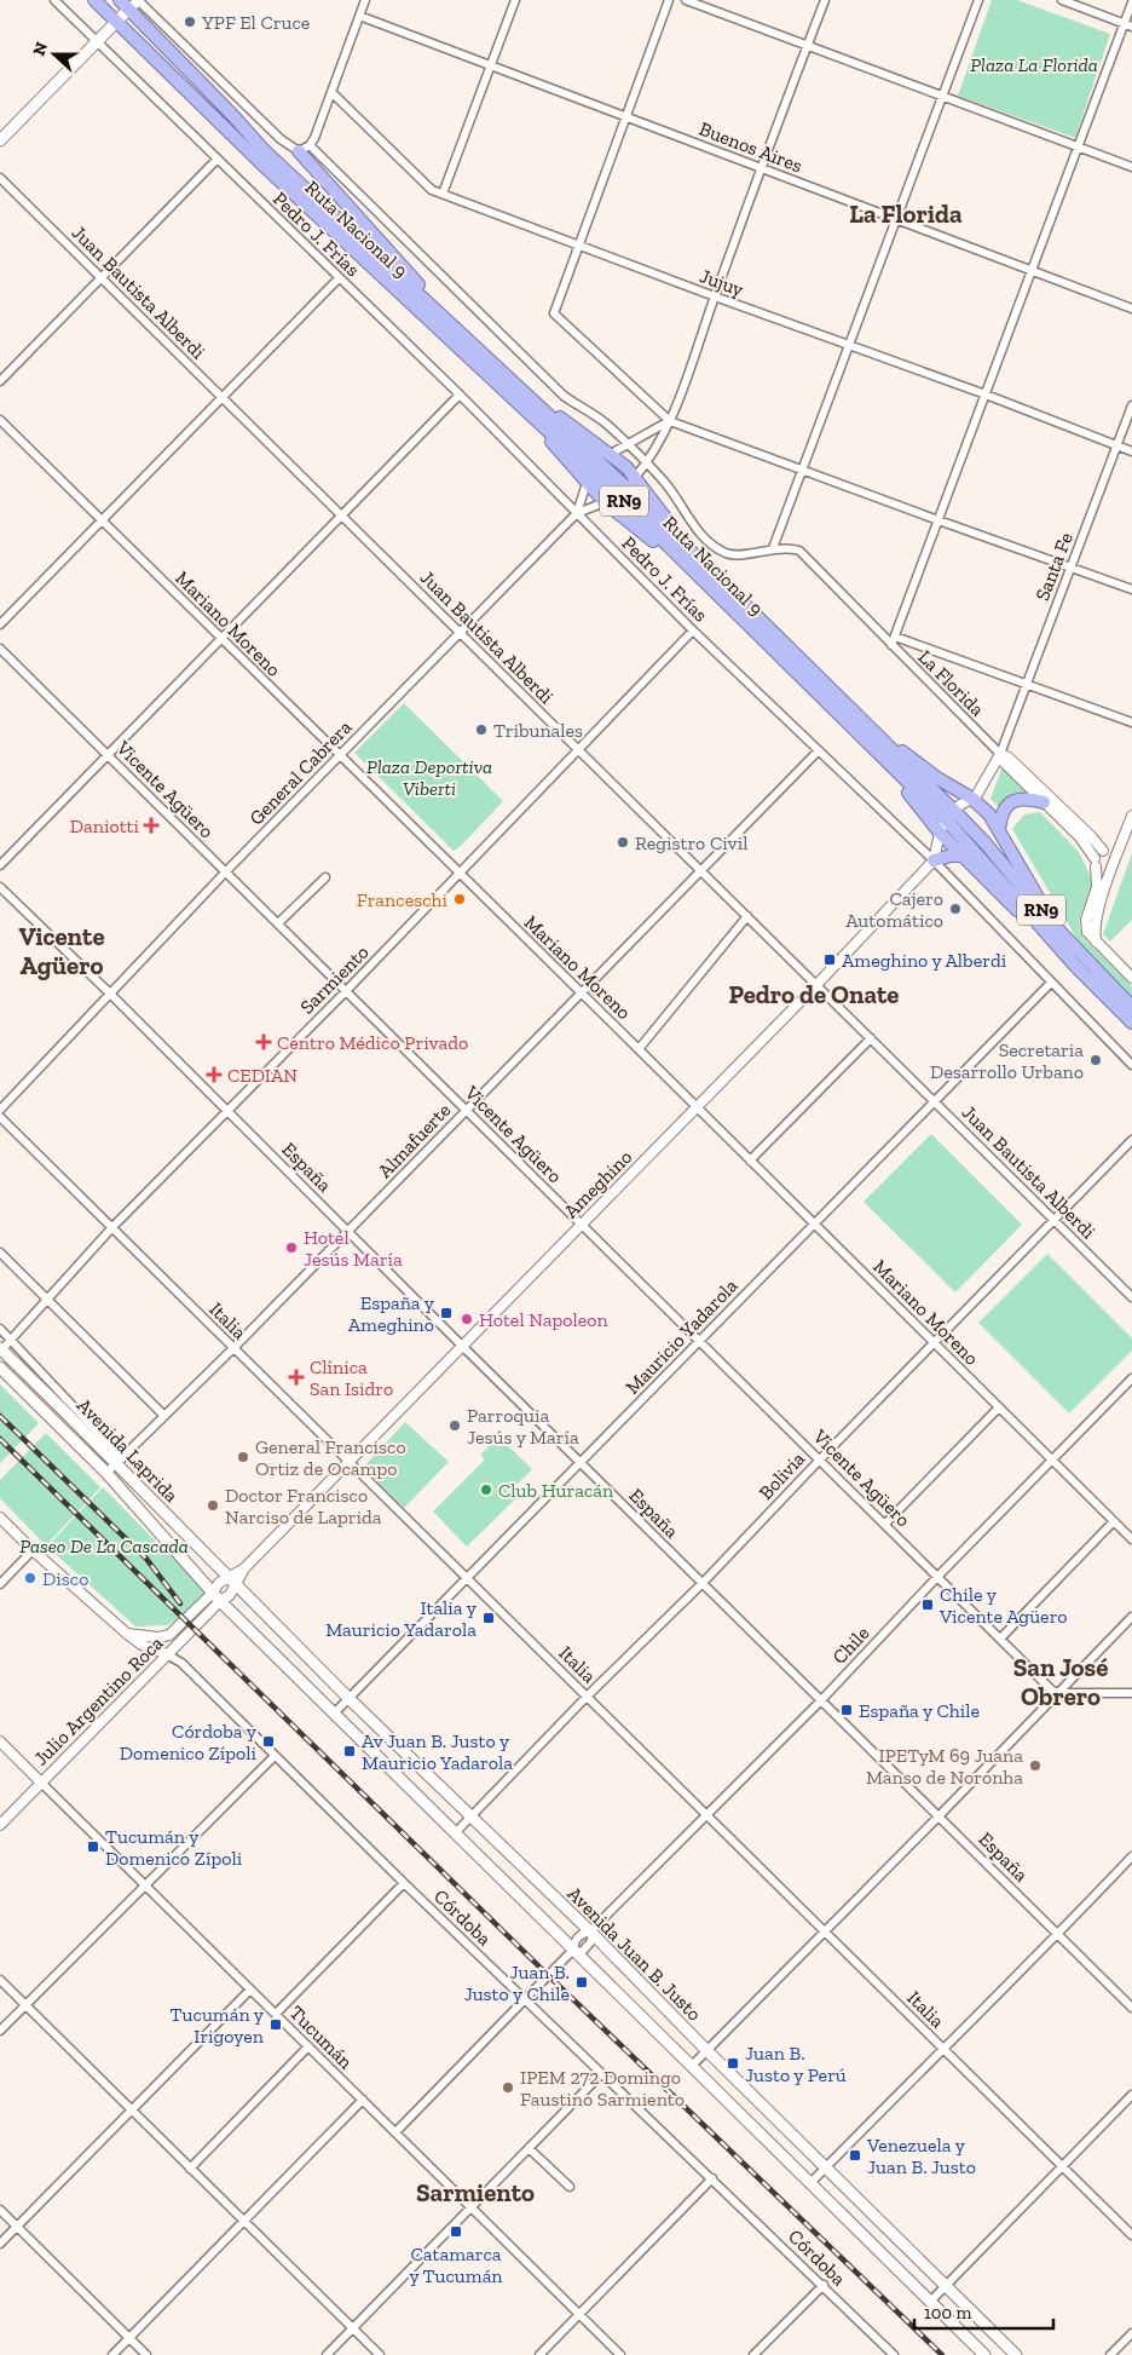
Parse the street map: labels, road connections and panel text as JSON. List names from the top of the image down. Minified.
{"streets":{"highway":["Ruta Nacional 9","RN9"],"main road":["Avenida Laprida","Avenida Juan B. Justo"],"street":["Buenos Aires","Pedro J. Frías","Jujuy","Juan Bautista Alberdi","Santa Fe","Mariano Moreno","La Florida","General Cabrera","Vicente Agüero","Sarmiento","Almafuerte","España","Ameghino","Italia","Mauricio Yadarola","Bolivia","Chile","Julio Argentino Roca","Córdoba","Tucumán"]},"crossings":[["Ruta Nacional 9","RN9"],["Pedro J. Frías","General Cabrera"],["Pedro J. Frías","Sarmiento"],["Pedro J. Frías","Almafuerte"],["Pedro J. Frías","Ameghino"],["Pedro J. Frías","Mauricio Yadarola"],["Jujuy","Santa Fe"],["Juan Bautista Alberdi","General Cabrera"],["Juan Bautista Alberdi","Sarmiento"],["Juan Bautista Alberdi","Almafuerte"],["Juan Bautista Alberdi","Ameghino"],["Juan Bautista Alberdi","Mauricio Yadarola"],["Juan Bautista Alberdi","Bolivia"],["Santa Fe","La Florida"],["Mariano Moreno","General Cabrera"],["Mariano Moreno","Sarmiento"],["Mariano Moreno","Almafuerte"],["Mariano Moreno","Ameghino"],["Mariano Moreno","Mauricio Yadarola"],["Mariano Moreno","Bolivia"],["Mariano Moreno","Chile"],["General Cabrera","Vicente Agüero"],["General Cabrera","España"],["Vicente Agüero","Sarmiento"],["Vicente Agüero","Almafuerte"],["Vicente Agüero","Ameghino"],["Vicente Agüero","Mauricio Yadarola"],["Vicente Agüero","Bolivia"],["Vicente Agüero","Chile"],["Sarmiento","España"],["Sarmiento","Italia"],["Sarmiento","Avenida Laprida"],["Almafuerte","España"],["Almafuerte","Italia"],["Almafuerte","Avenida Laprida"],["España","Ameghino"],["España","Mauricio Yadarola"],["España","Bolivia"],["España","Chile"],["Ameghino","Italia"],["Ameghino","Avenida Laprida"],["Ameghino","Julio Argentino Roca"],["Ameghino","Avenida Juan B. Justo"],["Italia","Mauricio Yadarola"],["Italia","Bolivia"],["Italia","Chile"],["Mauricio Yadarola","Avenida Juan B. Justo"],["Avenida Laprida","Julio Argentino Roca"],["Avenida Laprida","Avenida Juan B. Justo"],["Bolivia","Avenida Juan B. Justo"],["Chile","Córdoba"],["Chile","Avenida Juan B. Justo"],["Chile","Tucumán"],["Julio Argentino Roca","Córdoba"],["Julio Argentino Roca","Avenida Juan B. Justo"],["Julio Argentino Roca","Tucumán"]],"districts":["La Florida","Vicente Agüero","Pedro de Onate","San José Obrero","Sarmiento"],"parks":["Plaza La Florida","Plaza Deportiva Viberti","Paseo De La Cascada"],"places":{"other":["YPF El Cruce","Tribunales","Registro Civil","Franceschi","Cajero Automático","Secretaria Desarrollo Urbano","Hotel Jesús María","Hotel Napoleon","Parroquia Jesús y María","General Francisco Ortiz de Ocampo","Club Huracán","Doctor Francisco Narciso de Laprida","Disco","IPETyM 69 Juana Manso de Noronha","IPEM 272 Domingo Faustino Sarmiento"],"health":["Daniotti","Centro Médico Privado","CEDIAN","Clínica San Isidro"],"transit":["Ameghino y Alberdi","España y Ameghino","Chile y Vicente Agüero","Italia y Mauricio Yadarola","España y Chile","Córdoba y Domenico Zípoli","Av Juan B. Justo y Mauricio Yadarola","Tucumán y Domenico Zípoli","Juan B. Justo y Chile","Tucumán y Irigoyen","Juan B. Justo y Perú","Venezuela y Juan B. Justo","Catamarca y Tucumán"]},"scale_bar":"100 m","north":"left"}
